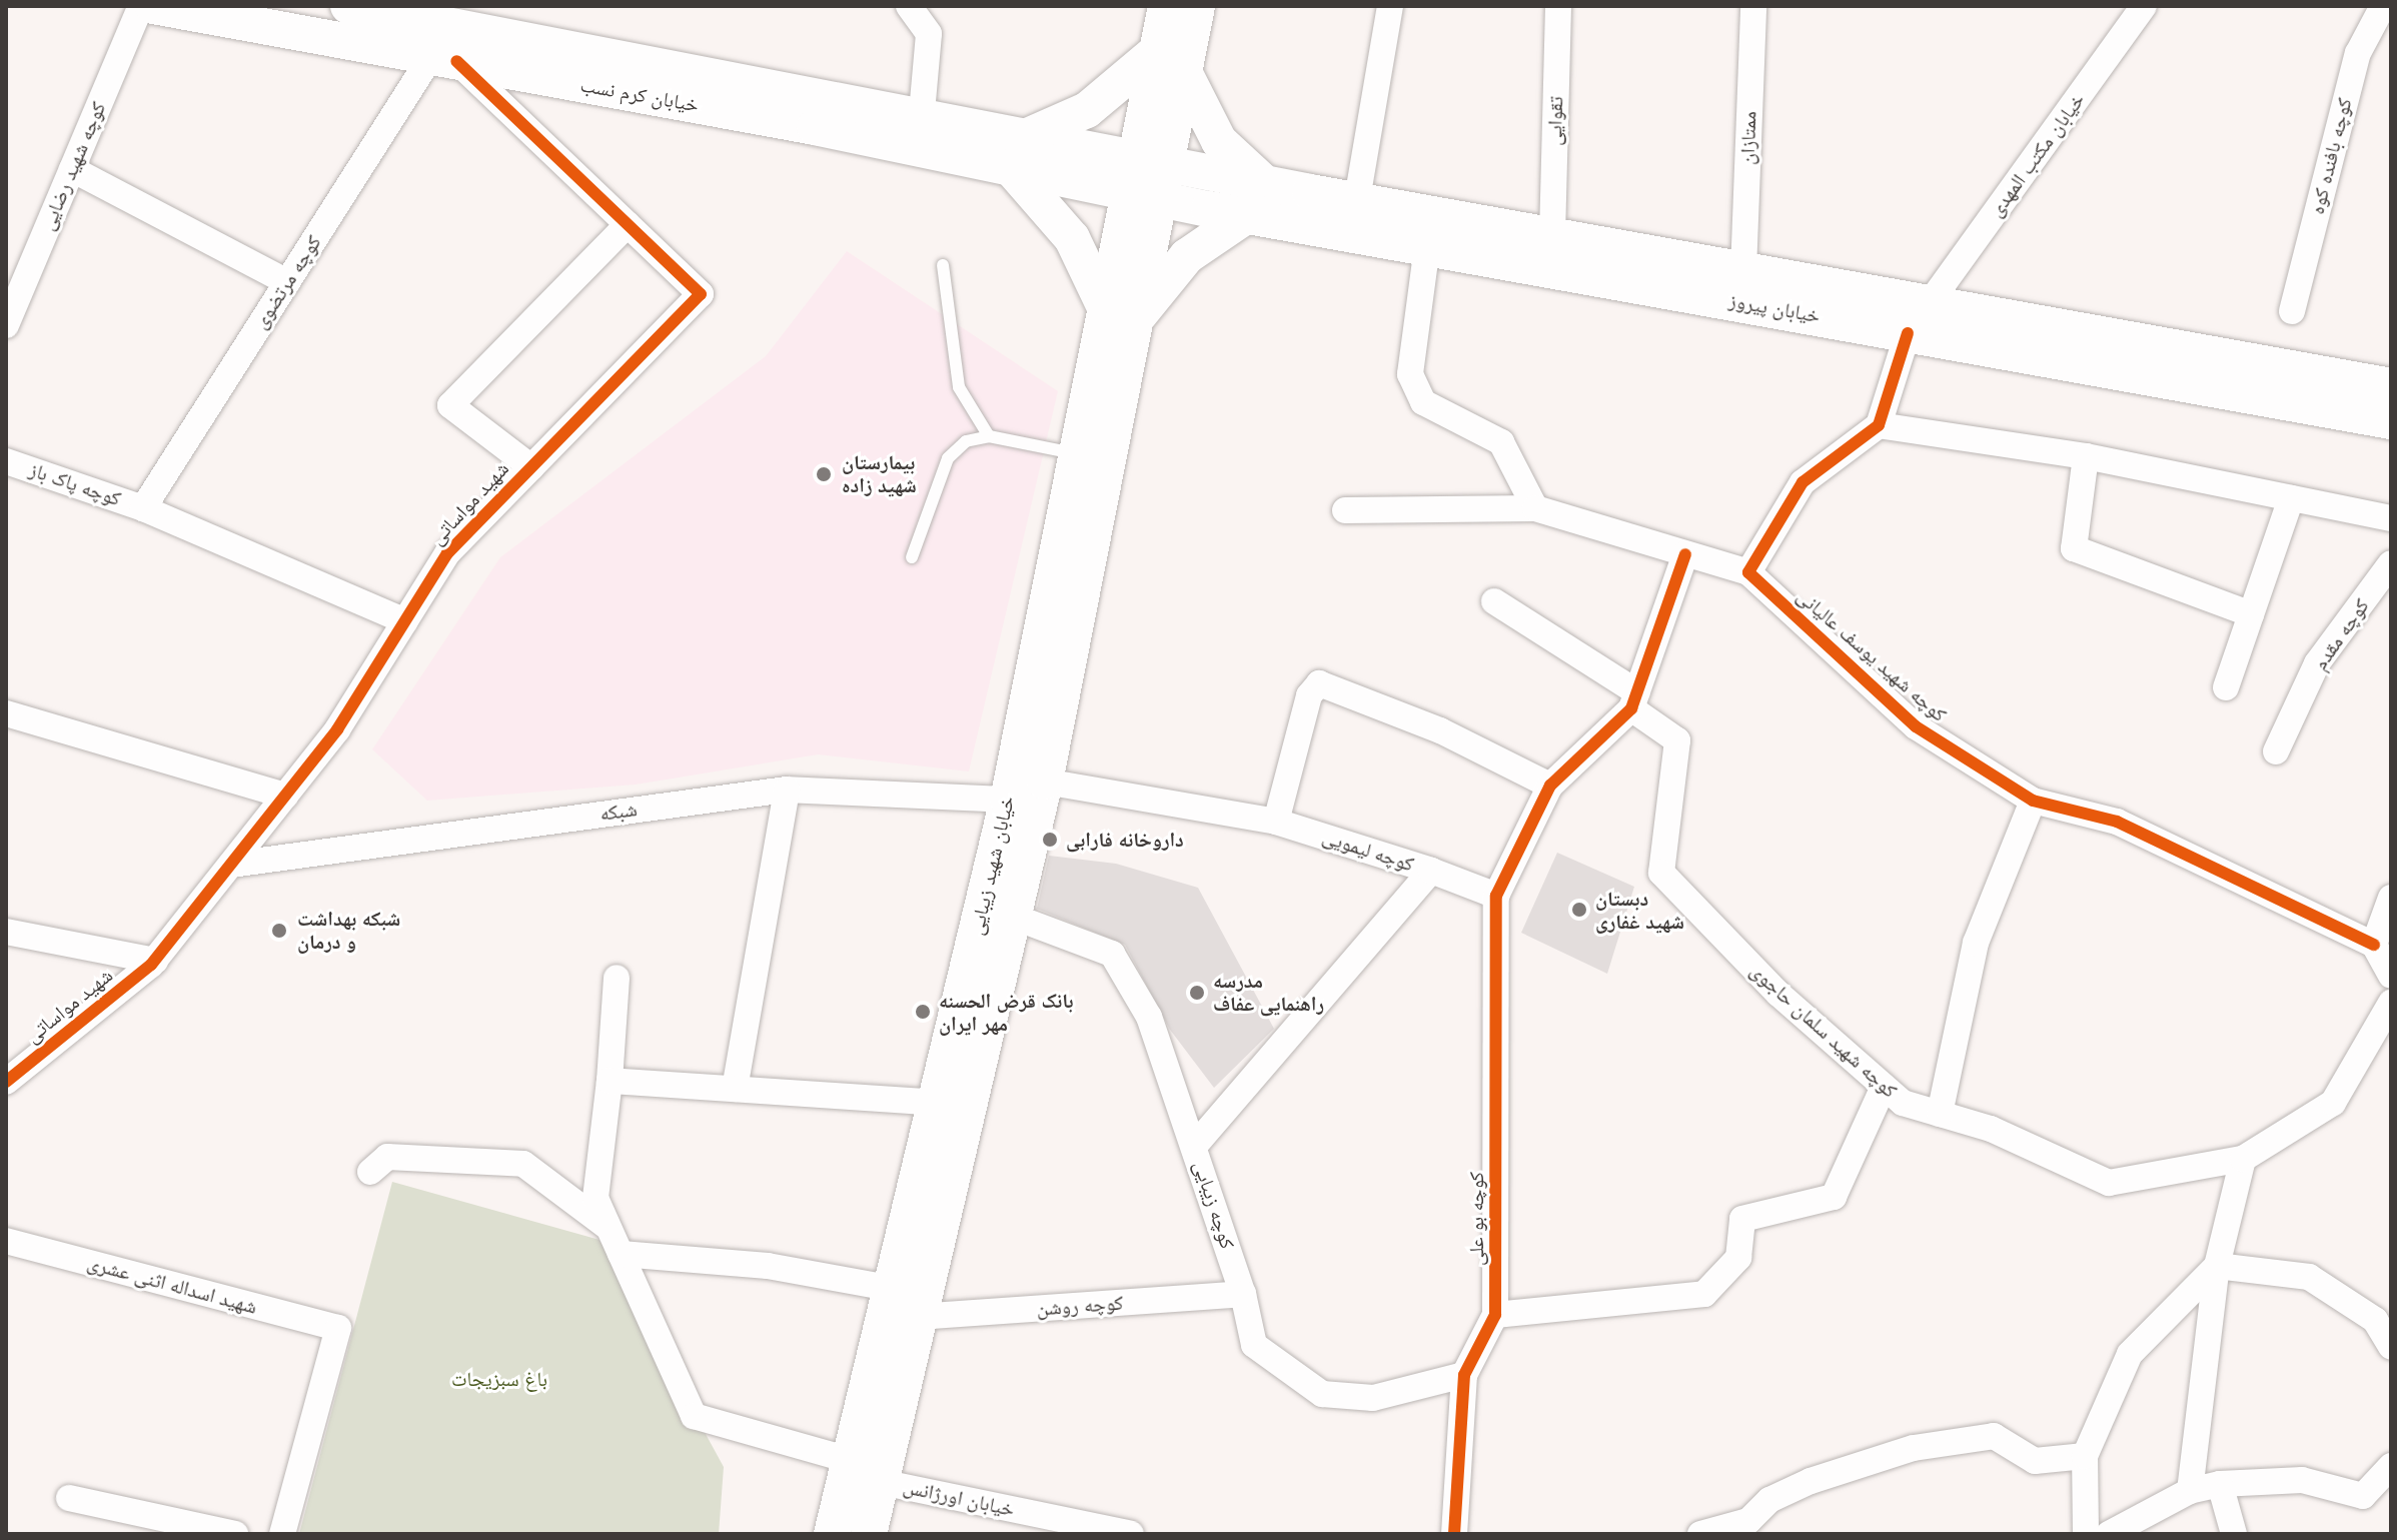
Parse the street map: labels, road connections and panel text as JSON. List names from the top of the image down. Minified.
{"streets":{"main road":["خیابان کرم نسب","خیابان پیروز","خیابان شهید زیبایی"],"street":["تقوایی","ممتازان","خیابان مکتب المهدی","کوچه بافنده کوه","کوچه شهید رضایی","کوچه مرتضوی","کوچه پاک باز","شهید مواساتی","کوچه مقدم","کوچه شهید یوسف عالیانی","شبکه","کوچه لیمویی","کوچه شهید سلمان حاجوی","کوچه زیبایی","کوچه بو علی","شهید اسداله اثنی عشری","کوچه روشن","خیابان اورژانس"]},"crossings":[["خیابان کرم نسب","کوچه مرتضوی"],["خیابان کرم نسب","خیابان پیروز"],["خیابان کرم نسب","شهید مواساتی"],["خیابان کرم نسب","خیابان شهید زیبایی"],["تقوایی","خیابان پیروز"],["ممتازان","خیابان پیروز"],["خیابان مکتب المهدی","خیابان پیروز"],["کوچه مرتضوی","کوچه پاک باز"],["کوچه مرتضوی","شهید مواساتی"],["خیابان پیروز","خیابان شهید زیبایی"],["کوچه پاک باز","شهید مواساتی"],["شهید مواساتی","شبکه"],["شبکه","خیابان شهید زیبایی"],["کوچه لیمویی","خیابان شهید زیبایی"],["کوچه لیمویی","کوچه زیبایی"],["خیابان شهید زیبایی","کوچه زیبایی"],["خیابان شهید زیبایی","کوچه روشن"],["خیابان شهید زیبایی","خیابان اورژانس"],["کوچه زیبایی","کوچه بو علی"],["کوچه زیبایی","کوچه روشن"]],"parks":["باغ سبزیجات"],"places":["بیمارستان شهید زاده","داروخانه فارابی","دبستان شهید غفاری","شبکه بهداشت و درمان","مدرسه راهنمایی عفاف","بانک قرض الحسنه مهر ایران"]}
